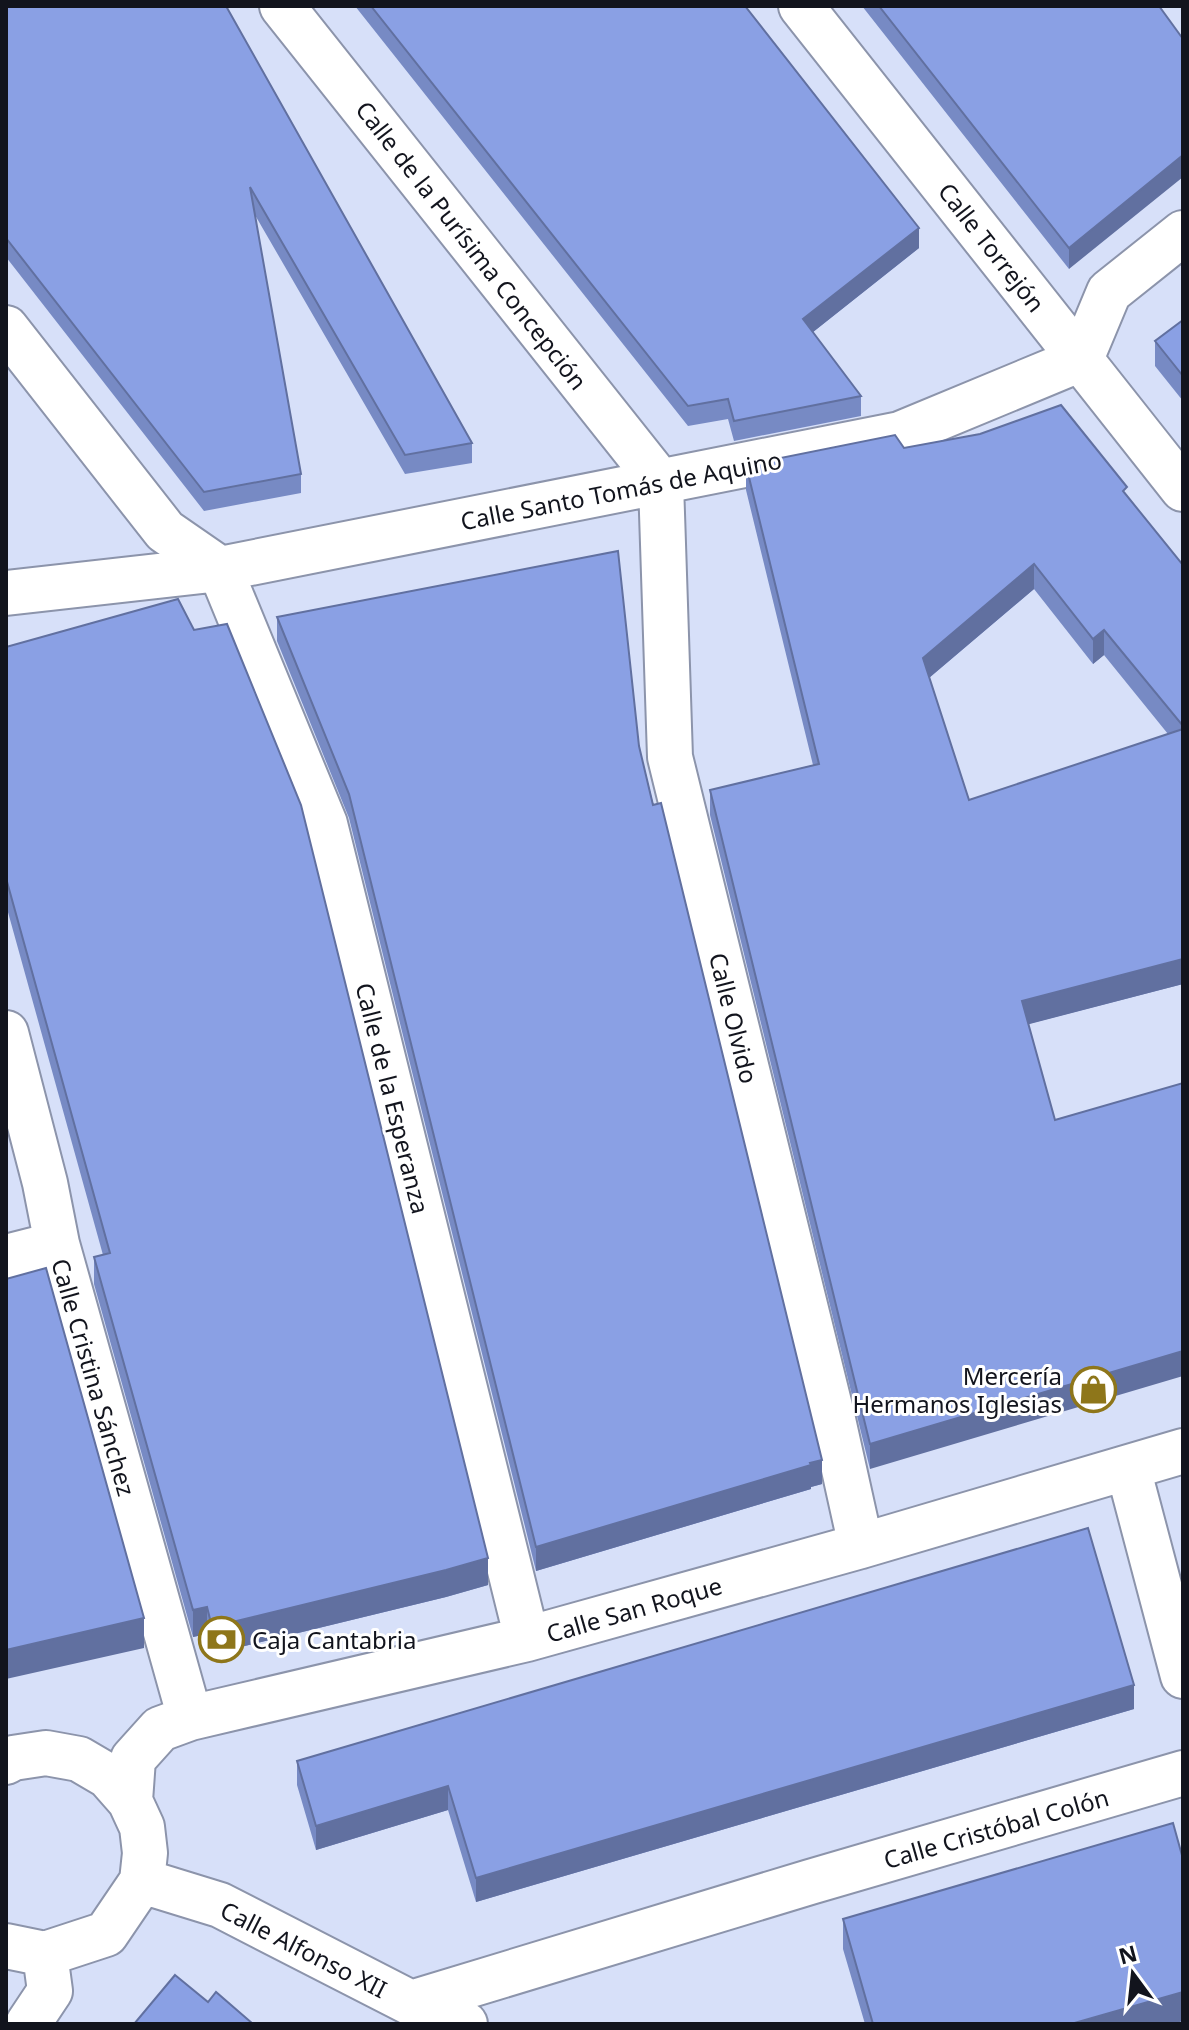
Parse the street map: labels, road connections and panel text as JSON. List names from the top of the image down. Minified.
{"streets":{"street":["Calle de la Purísima Concepción","Calle Torrejón","Calle Santo Tomás de Aquino","Calle Olvido","Calle de la Esperanza","Calle Cristina Sánchez","Calle San Roque","Calle Cristóbal Colón","Calle Alfonso XII"]},"crossings":[["Calle de la Purísima Concepción","Calle Santo Tomás de Aquino"],["Calle de la Purísima Concepción","Calle Olvido"],["Calle Torrejón","Calle Santo Tomás de Aquino"],["Calle Santo Tomás de Aquino","Calle Olvido"],["Calle Santo Tomás de Aquino","Calle de la Esperanza"],["Calle Olvido","Calle San Roque"],["Calle de la Esperanza","Calle San Roque"],["Calle Cristina Sánchez","Calle San Roque"],["Calle Cristóbal Colón","Calle Alfonso XII"]],"places":{"shop":["Mercería Hermanos Iglesias"],"bank":["Caja Cantabria"]},"north":"top"}
